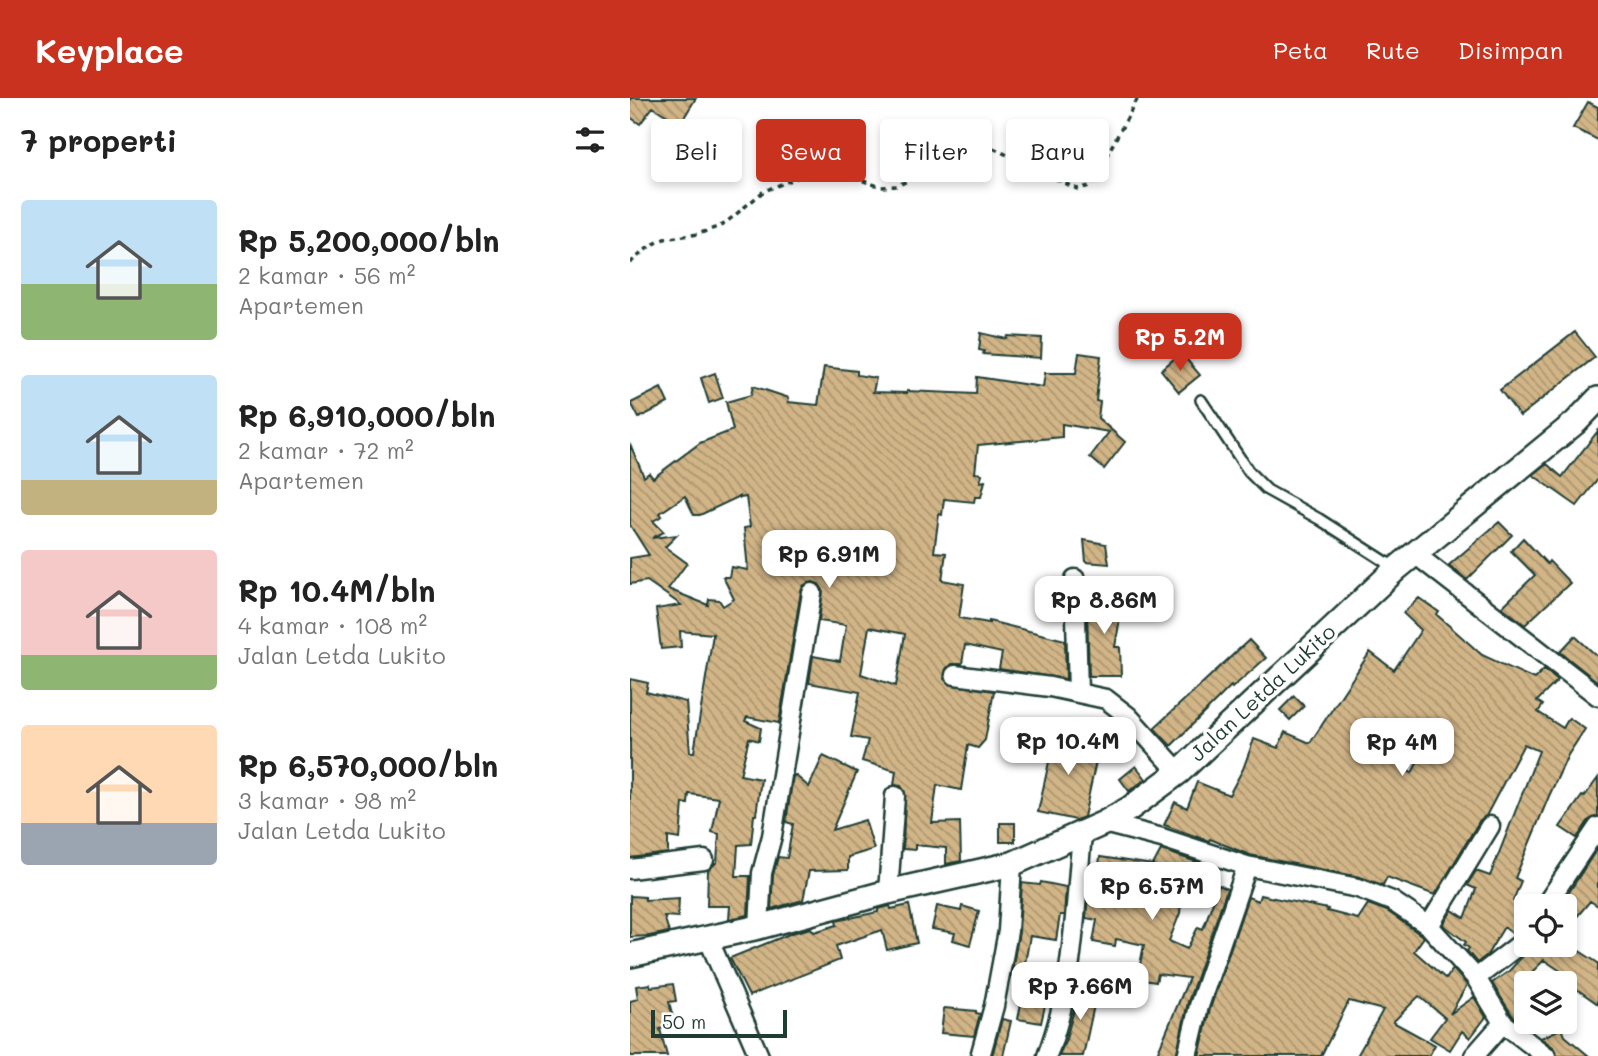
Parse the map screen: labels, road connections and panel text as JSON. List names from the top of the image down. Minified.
{"streets":{"street":["Jalan Letda Lukito"]},"scale_bar":"50 m","page":{"header":"Keyplace","nav":["Peta","Rute","Disimpan"],"heading":"7 properti","chip":["Beli","Sewa","Filter","Baru"],"list":[{"name":"Rp 5,200,000/bln","note":"2 kamar · 56 m² · Apartemen"},{"name":"Rp 6,910,000/bln","note":"2 kamar · 72 m² · Apartemen"},{"name":"Rp 10.4M/bln","note":"4 kamar · 108 m² · Jalan Letda Lukito"},{"name":"Rp 6,570,000/bln","note":"3 kamar · 98 m² · Jalan Letda Lukito"}],"price":["Rp 5.2M","Rp 6.91M","Rp 8.86M","Rp 10.4M","Rp 4M","Rp 6.57M","Rp 7.66M"],"scale":"50 m"}}
